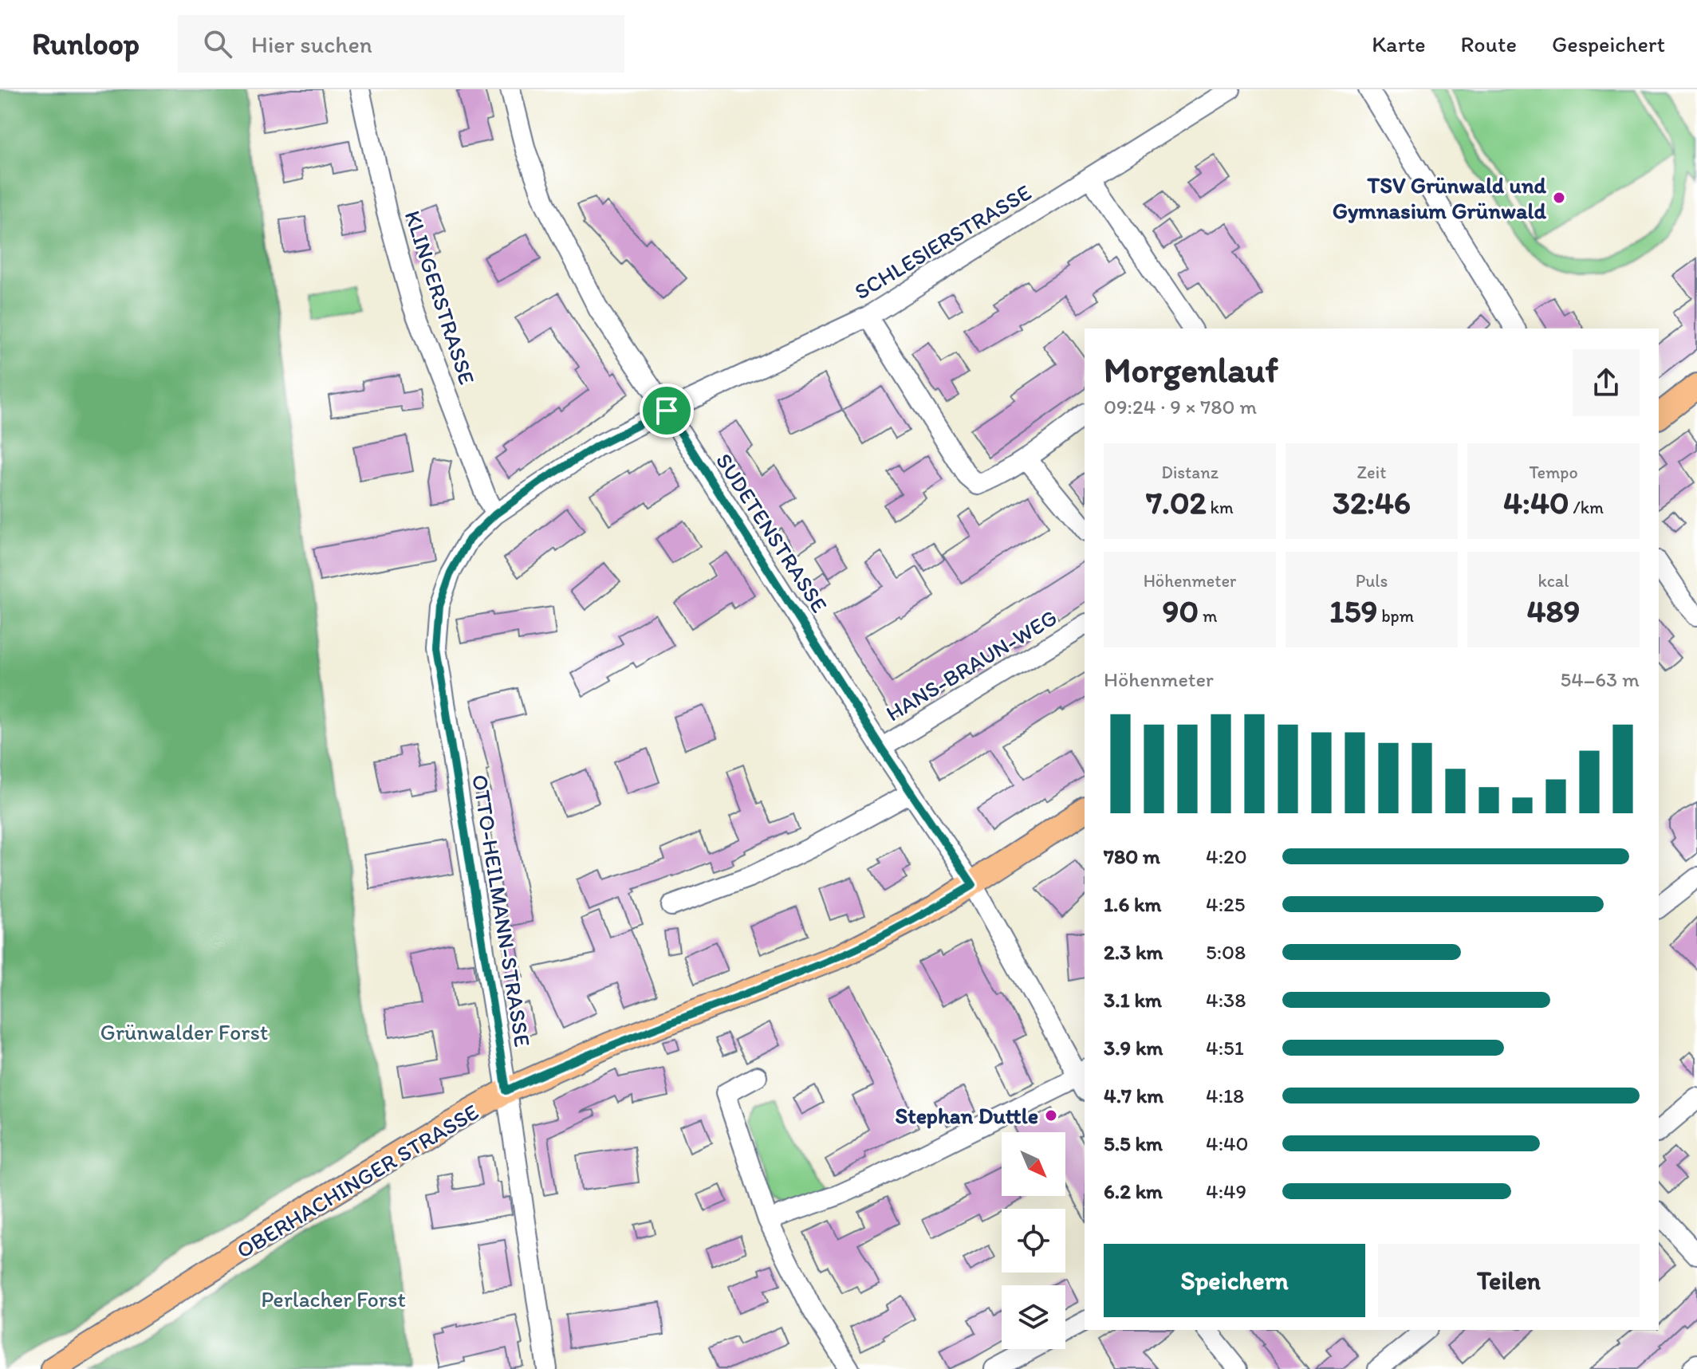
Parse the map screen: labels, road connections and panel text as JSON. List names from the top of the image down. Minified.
{"streets":{"main road":["OBERHACHINGER STRASSE"],"street":["SCHLESIERSTRASSE","KLINGERSTRASSE","SUDETENSTRASSE","HANS-BRAUN-WEG","OTTO-HEILMANN-STRASSE"]},"crossings":[["SCHLESIERSTRASSE","KLINGERSTRASSE"],["SCHLESIERSTRASSE","SUDETENSTRASSE"],["SCHLESIERSTRASSE","OTTO-HEILMANN-STRASSE"],["KLINGERSTRASSE","OTTO-HEILMANN-STRASSE"],["SUDETENSTRASSE","HANS-BRAUN-WEG"],["SUDETENSTRASSE","OBERHACHINGER STRASSE"],["OTTO-HEILMANN-STRASSE","OBERHACHINGER STRASSE"]],"parks":["Grünwalder Forst","Perlacher Forst"],"places":["TSV Grünwald und Gymnasium Grünwald","Stephan Duttle"],"north":"bottom right","page":{"header":"Runloop","search":"Hier suchen","nav":["Karte","Route","Gespeichert"],"heading":["Morgenlauf","09:24 · 9 × 780 m"],"stats":[["Distanz","7.02 km"],["Zeit","32:46"],["Tempo","4:40 /km"],["Höhenmeter","90 m"],["Puls","159 bpm"],["kcal","489"]],"chart":["Höhenmeter","54–63 m"],"list":[{"name":"780 m","note":"4:20"},{"name":"1.6 km","note":"4:25"},{"name":"2.3 km","note":"5:08"},{"name":"3.1 km","note":"4:38"},{"name":"3.9 km","note":"4:51"},{"name":"4.7 km","note":"4:18"},{"name":"5.5 km","note":"4:40"},{"name":"6.2 km","note":"4:49"}],"buttons":["Speichern","Teilen"]}}
